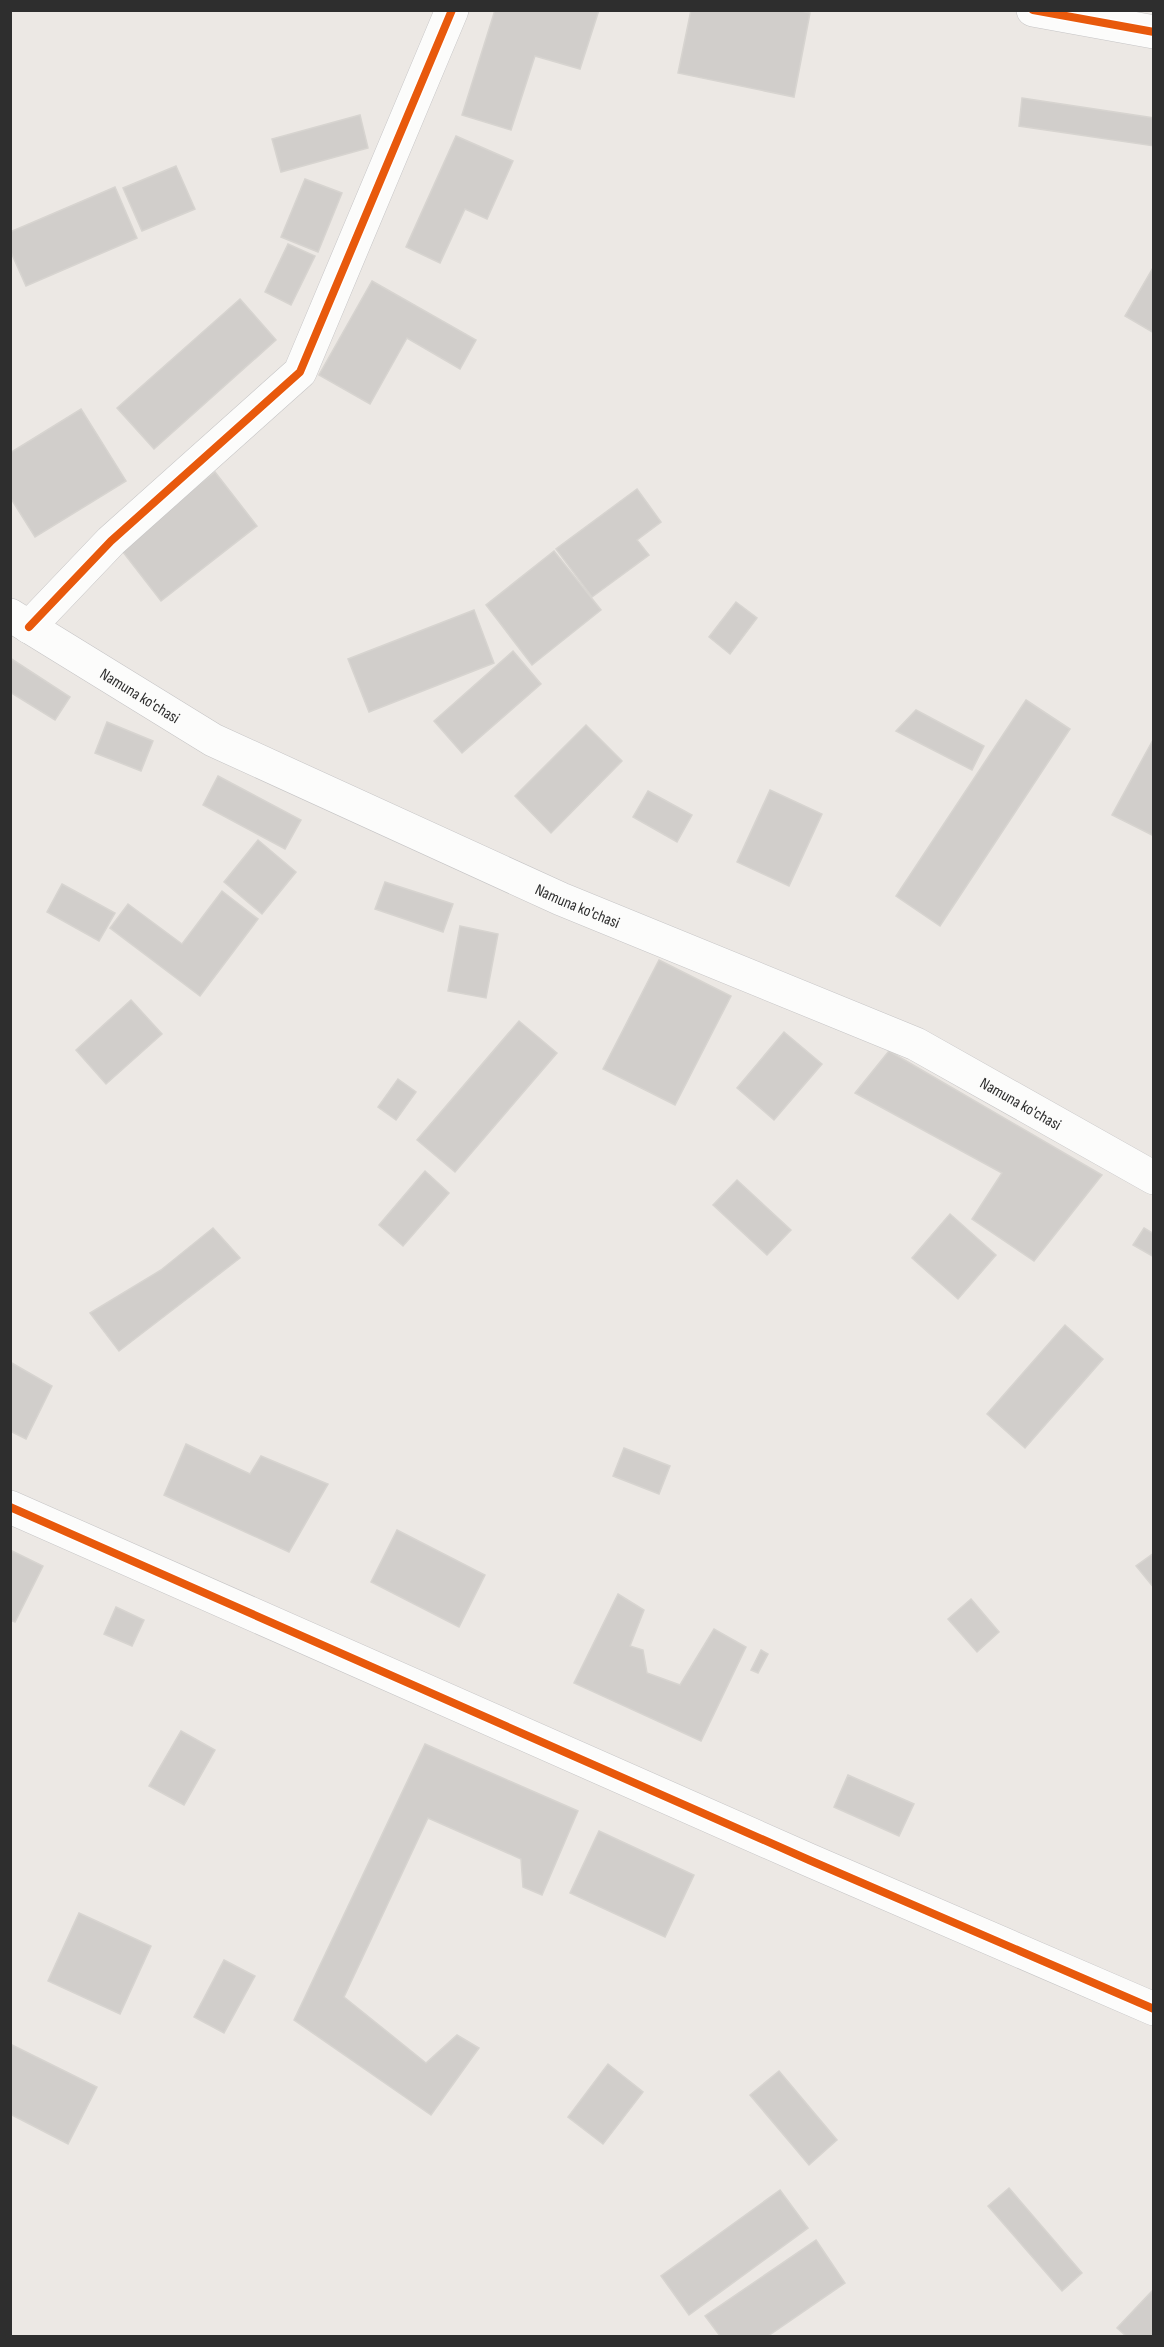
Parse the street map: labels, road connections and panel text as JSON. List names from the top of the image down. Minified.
{"streets":{"street":["Namuna ko'chasi"]}}
